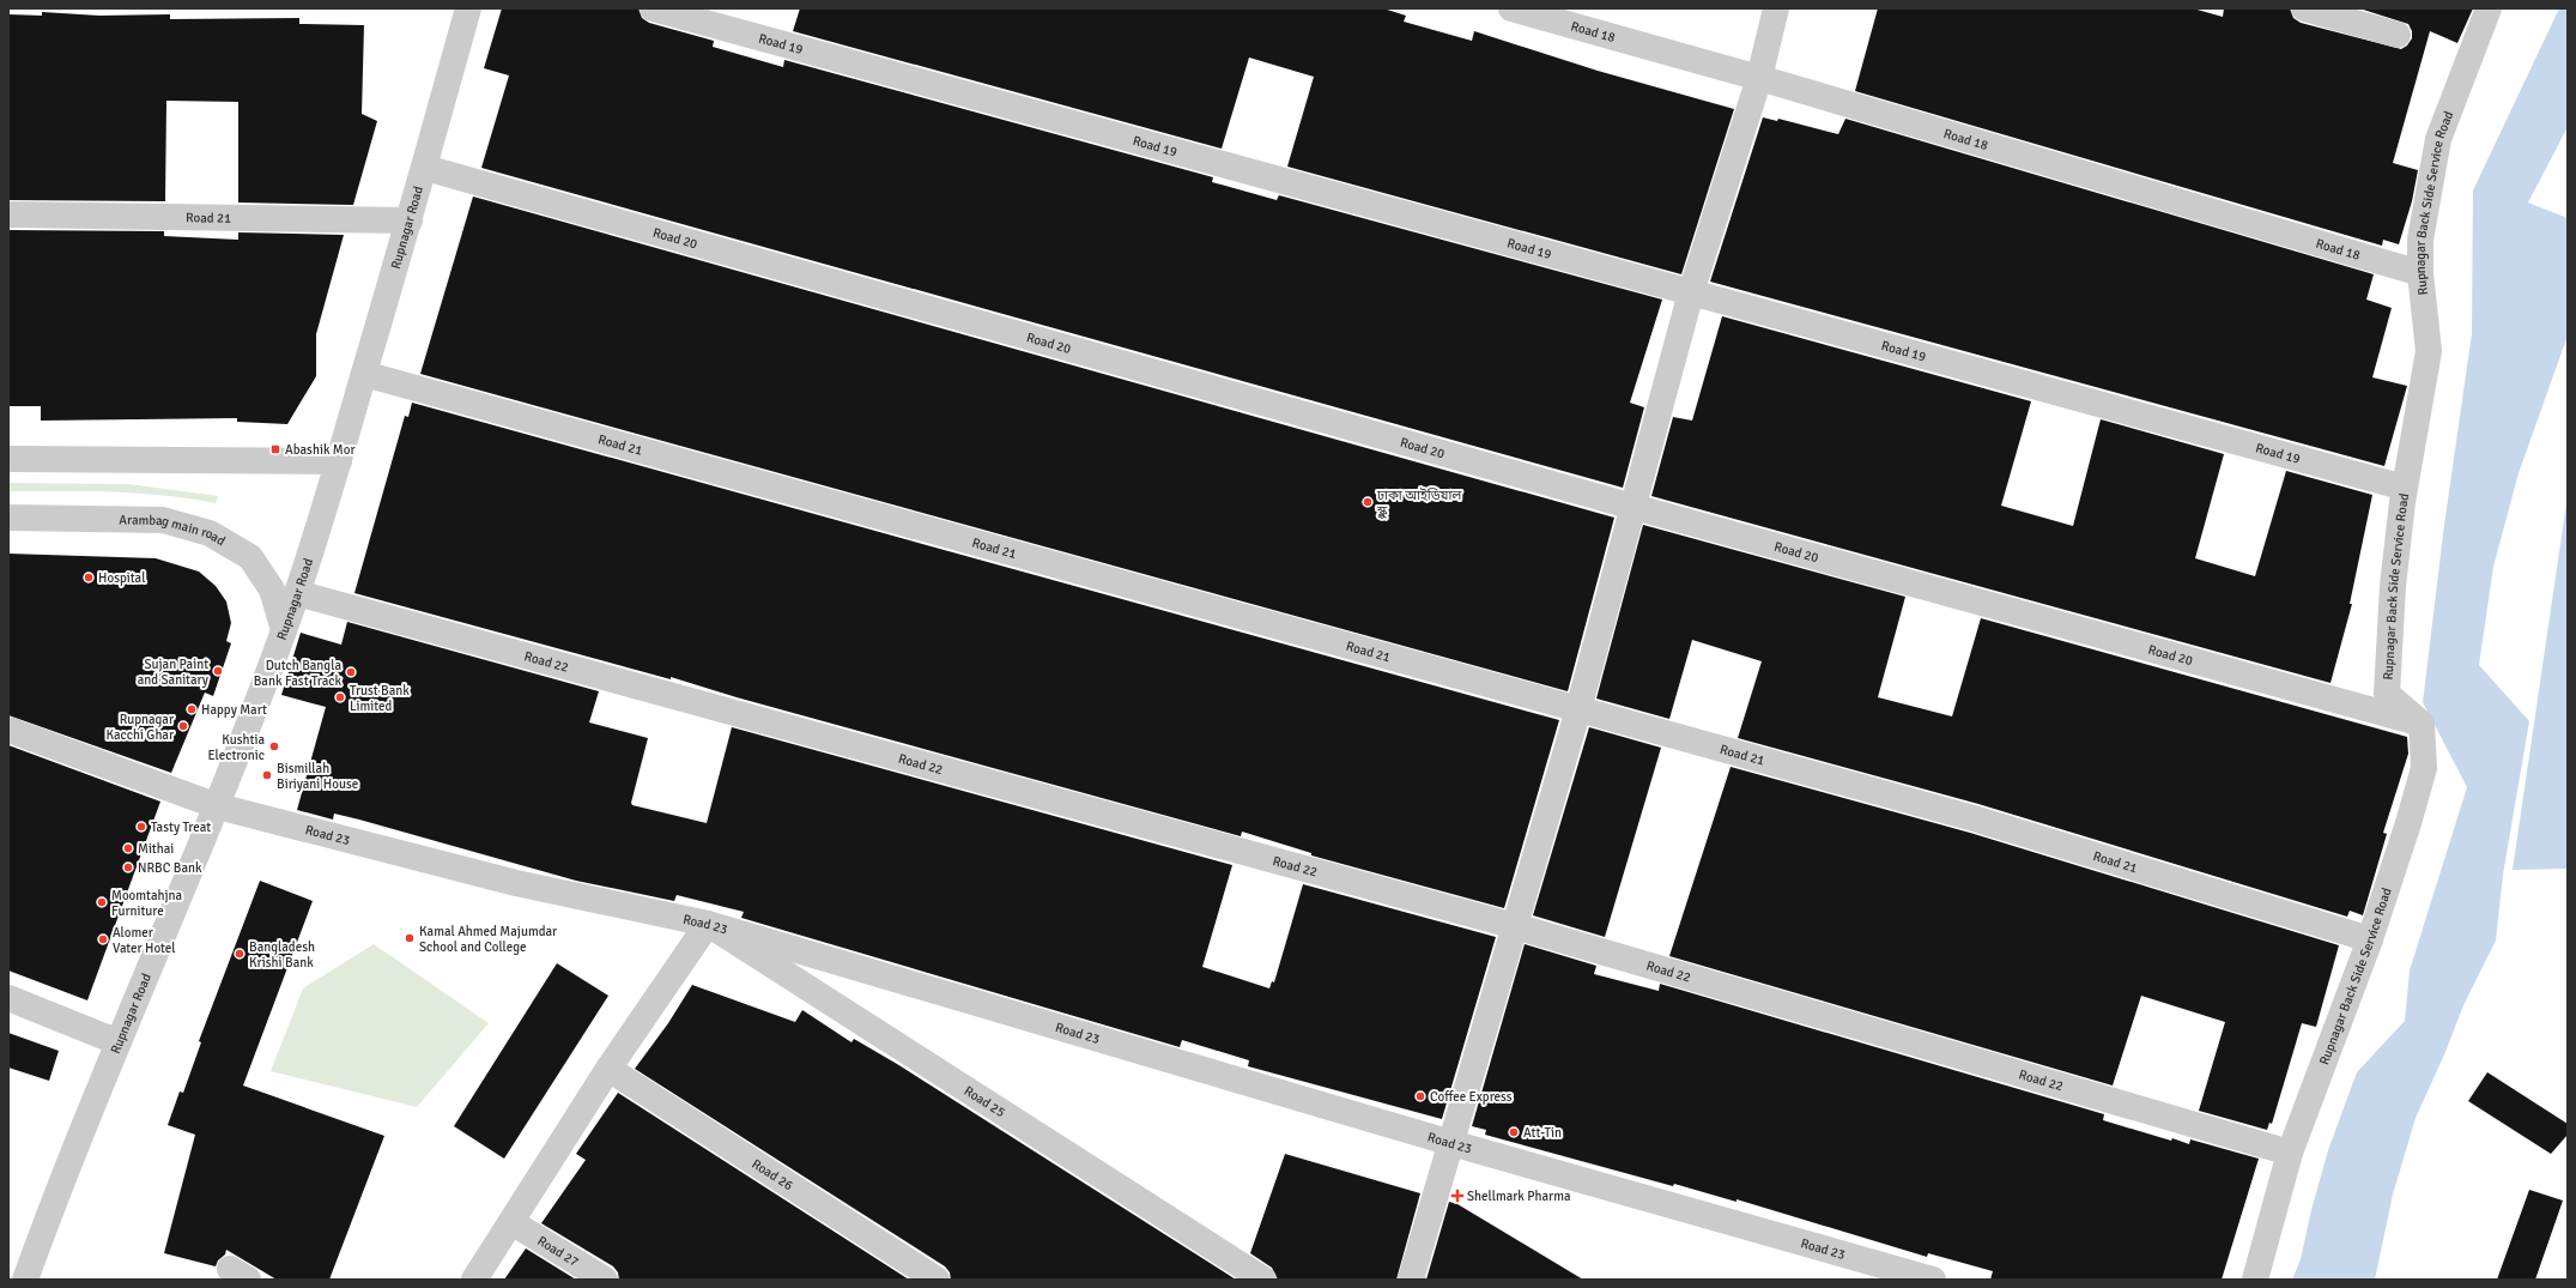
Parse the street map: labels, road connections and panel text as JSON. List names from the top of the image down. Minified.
{"streets":{"street":["Road 18","Road 19","Rupnagar Back Side Service Road","Road 21","Rupnagar Road","Road 20","Arambag main road","Road 22","Road 23","Road 25","Road 26","Road 27"]},"crossings":[["Road 18","Rupnagar Back Side Service Road"],["Road 19","Rupnagar Back Side Service Road"],["Rupnagar Back Side Service Road","Road 21"],["Rupnagar Back Side Service Road","Road 20"],["Rupnagar Back Side Service Road","Road 22"],["Road 21","Rupnagar Road"],["Rupnagar Road","Road 20"],["Rupnagar Road","Arambag main road"],["Rupnagar Road","Road 22"],["Rupnagar Road","Road 23"],["Road 23","Road 25"]],"places":{"transit":["Abashik Mor"],"other":["ঢাকা আইডিয়াল স্কুল","Hospital","Sujan Paint and Sanitary","Dutch Bangla Bank Fast Track","Trust Bank Limited","Happy Mart","Rupnagar Kacchi Ghar","Kushtia Electronic","Bismillah Biriyani House","Tasty Treat","Mithai","NRBC Bank","Moomtahjna Furniture","Kamal Ahmed Majumdar School and College","Alomer Vater Hotel","Bangladesh Krishi Bank","Coffee Express","Att-Tin"],"health":["Shellmark Pharma"]}}
